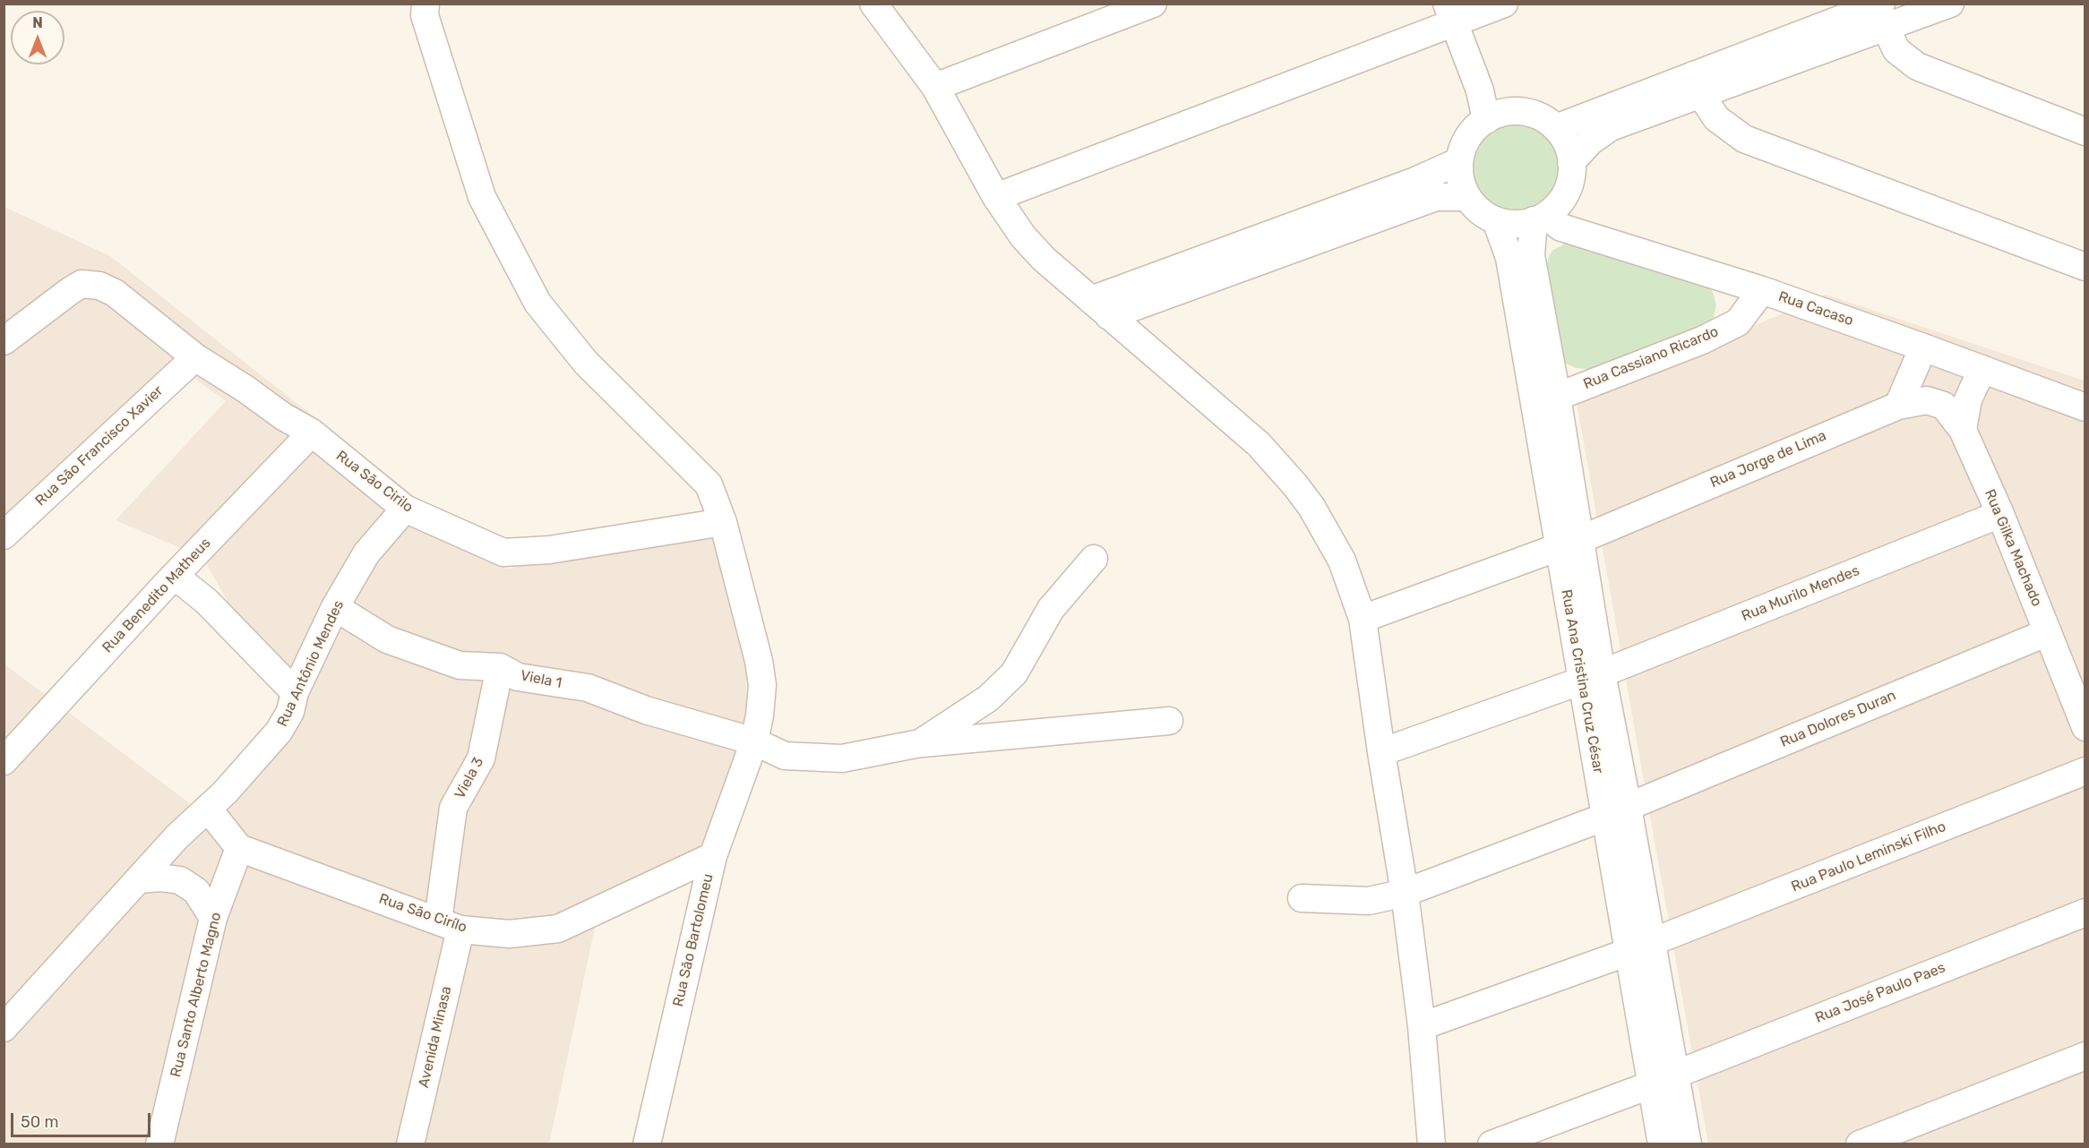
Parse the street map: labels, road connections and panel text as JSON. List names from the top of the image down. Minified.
{"streets":{"street":["Rua Cacaso","Rua Cassiano Ricardo","Rua São Francisco Xavier","Rua Jorge de Lima","Rua São Cirilo","Rua Gilka Machado","Rua Murilo Mendes","Rua Benedito Matheus","Rua Antônio Mendes","Viela 1","Rua Ana Cristina Cruz César","Rua Dolores Duran","Viela 3","Rua Paulo Leminski Filho","Rua São Cirílo","Rua São Bartolomeu","Rua José Paulo Paes","Rua Santo Alberto Magno","Avenida Minasa"]},"crossings":[["Rua Cacaso","Rua Cassiano Ricardo"],["Rua Cacaso","Rua Ana Cristina Cruz César"],["Rua Cassiano Ricardo","Rua Ana Cristina Cruz César"],["Rua São Francisco Xavier","Rua São Cirilo"],["Rua Jorge de Lima","Rua Gilka Machado"],["Rua Jorge de Lima","Rua Ana Cristina Cruz César"],["Rua São Cirilo","Rua Benedito Matheus"],["Rua São Cirilo","Rua Antônio Mendes"],["Rua Gilka Machado","Rua Murilo Mendes"],["Rua Gilka Machado","Rua Dolores Duran"],["Rua Murilo Mendes","Rua Ana Cristina Cruz César"],["Rua Antônio Mendes","Viela 1"],["Viela 1","Viela 3"],["Viela 1","Rua São Bartolomeu"],["Rua Ana Cristina Cruz César","Rua Dolores Duran"],["Rua Ana Cristina Cruz César","Rua Paulo Leminski Filho"],["Rua Ana Cristina Cruz César","Rua José Paulo Paes"],["Viela 3","Rua São Cirílo"],["Viela 3","Avenida Minasa"],["Rua São Cirílo","Rua São Bartolomeu"],["Rua São Cirílo","Rua Santo Alberto Magno"],["Rua São Cirílo","Avenida Minasa"]],"scale_bar":"50 m","north":"top"}
